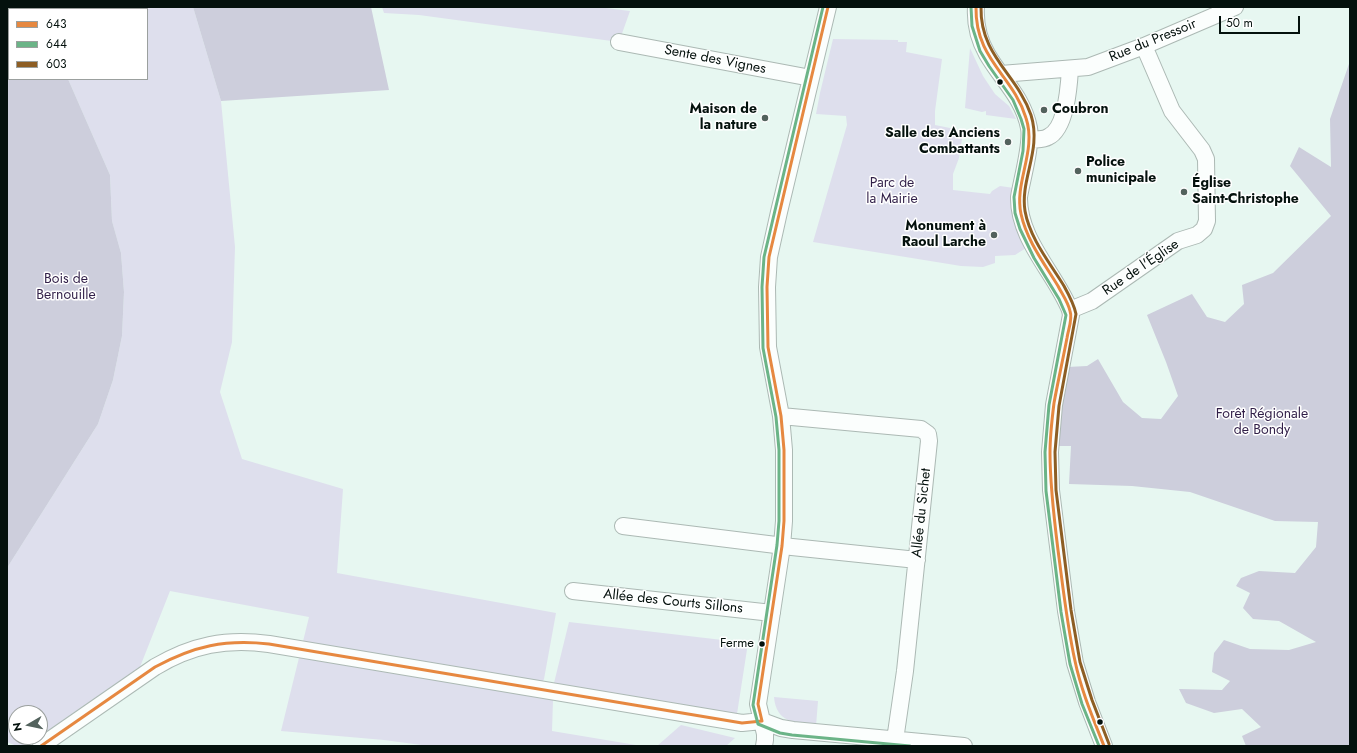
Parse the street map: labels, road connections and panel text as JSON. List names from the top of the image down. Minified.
{"streets":{"street":["Rue du Pressoir","Sente des Vignes","Rue de l'Église","Allée du Sichet","Allée des Courts Sillons"]},"crossings":[["Rue du Pressoir","Rue de l'Église"]],"parks":["Parc de la Mairie","Bois de Bernouille","Forêt Régionale de Bondy"],"places":["Coubron","Maison de la nature","Salle des Anciens Combattants","Police municipale","Église Saint-Christophe","Monument à Raoul Larche","Ferme"],"lines":["transit line 643","transit line 644","transit line 603"],"legend":["643","644","603"],"scale_bar":"50 m","north":"left"}
